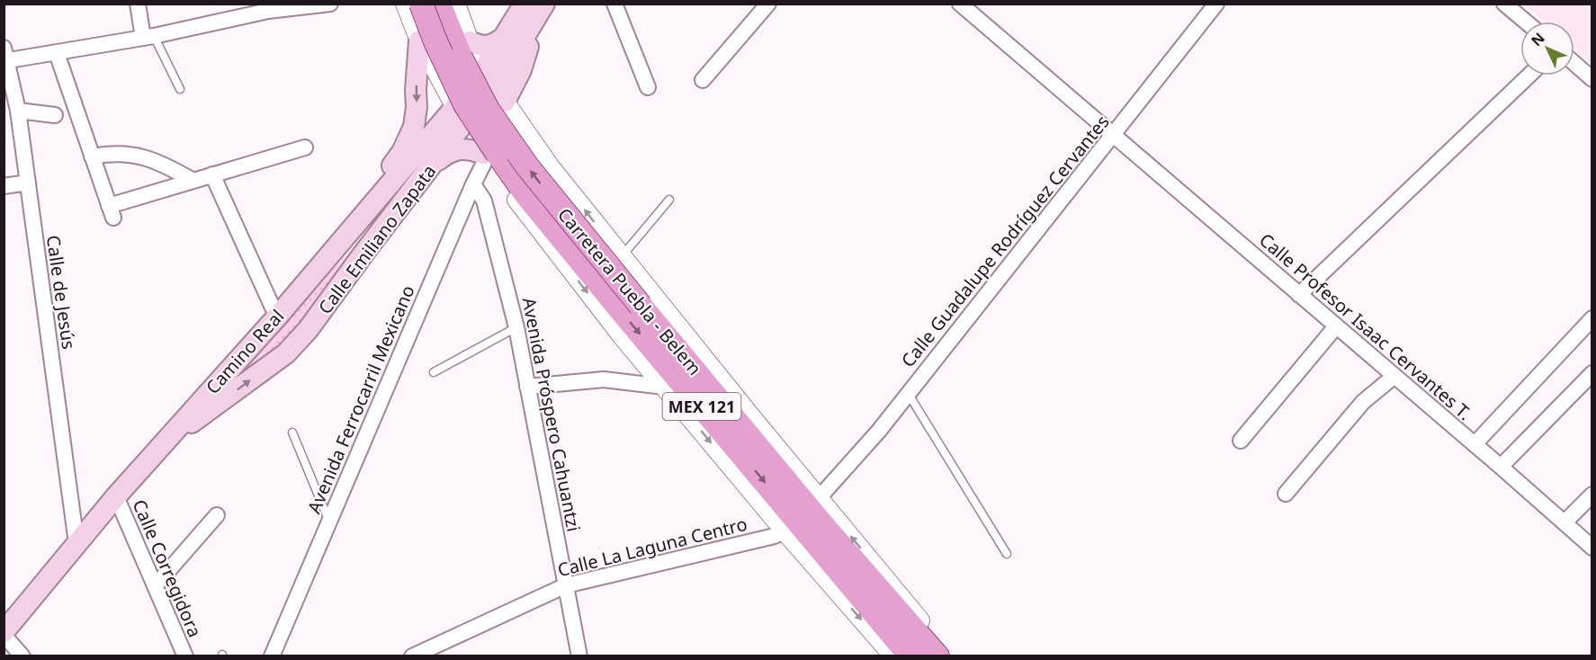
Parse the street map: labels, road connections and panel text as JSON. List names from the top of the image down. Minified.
{"streets":{"main road":["Calle Emiliano Zapata","Carretera Puebla - Belem","Camino Real","MEX 121"],"street":["Calle Guadalupe Rodríguez Cervantes","Calle de Jesús","Calle Profesor Isaac Cervantes T.","Avenida Ferrocarril Mexicano","Avenida Próspero Cahuantzi","Calle La Laguna Centro","Calle Corregidora"]},"crossings":[["Calle Emiliano Zapata","Carretera Puebla - Belem"],["Calle Emiliano Zapata","Camino Real"],["Calle Guadalupe Rodríguez Cervantes","Carretera Puebla - Belem"],["Calle Guadalupe Rodríguez Cervantes","Calle Profesor Isaac Cervantes T."],["Carretera Puebla - Belem","Camino Real"],["Carretera Puebla - Belem","Avenida Ferrocarril Mexicano"],["Carretera Puebla - Belem","Calle La Laguna Centro"],["Calle de Jesús","Camino Real"],["Camino Real","Calle Corregidora"],["Avenida Ferrocarril Mexicano","Avenida Próspero Cahuantzi"],["Avenida Próspero Cahuantzi","Calle La Laguna Centro"]],"north":"top left"}
